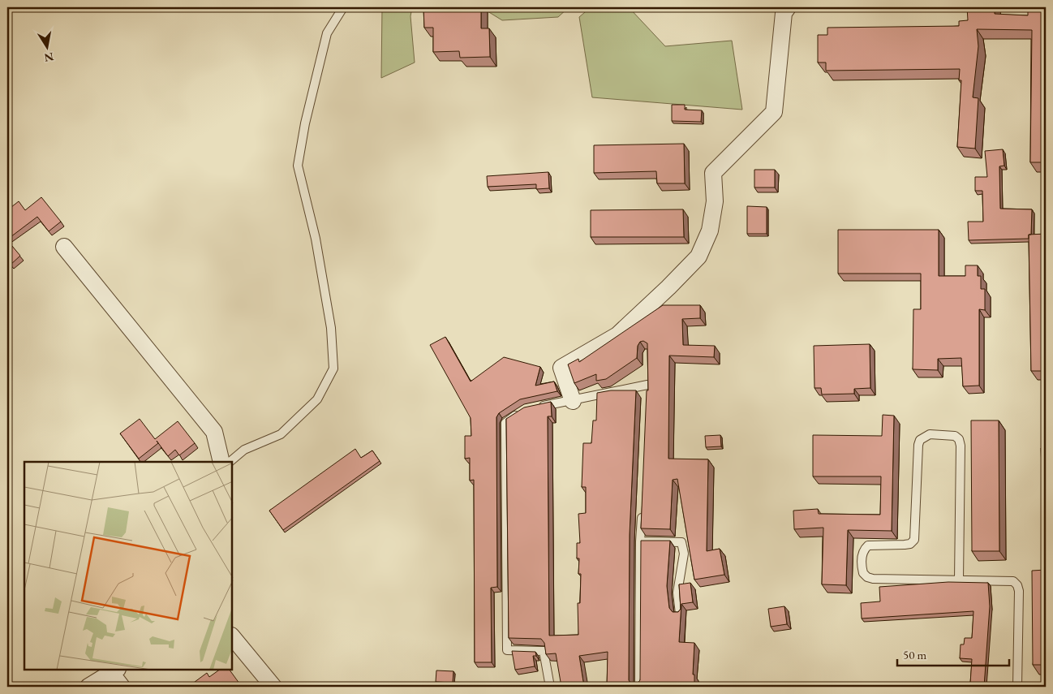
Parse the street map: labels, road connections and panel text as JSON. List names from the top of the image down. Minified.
{"scale_bar":"50 m","north":"bottom"}
